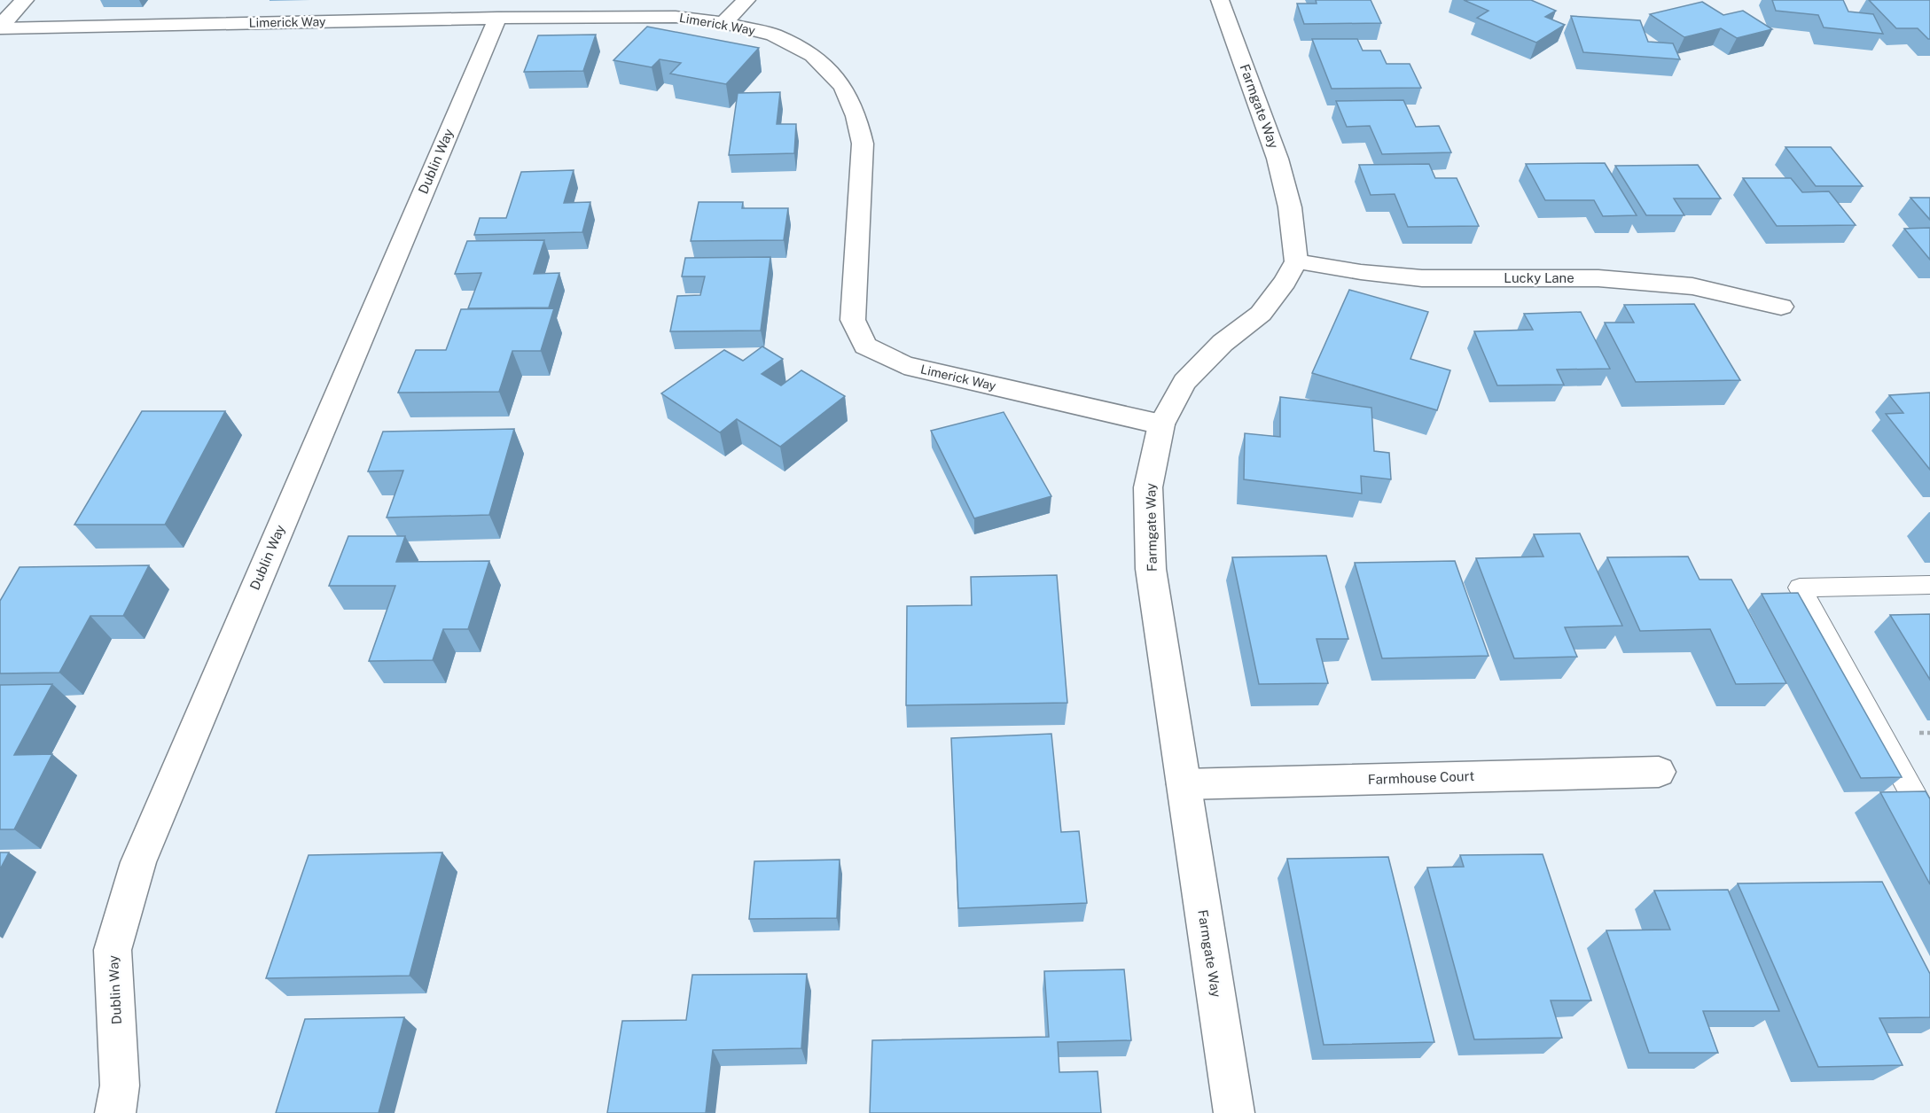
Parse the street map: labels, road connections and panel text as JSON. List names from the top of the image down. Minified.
{"streets":{"street":["Limerick Way","Farmgate Way","Dublin Way","Lucky Lane","Farmhouse Court"]},"crossings":[["Limerick Way","Farmgate Way"],["Limerick Way","Dublin Way"],["Farmgate Way","Lucky Lane"],["Farmgate Way","Farmhouse Court"]]}
